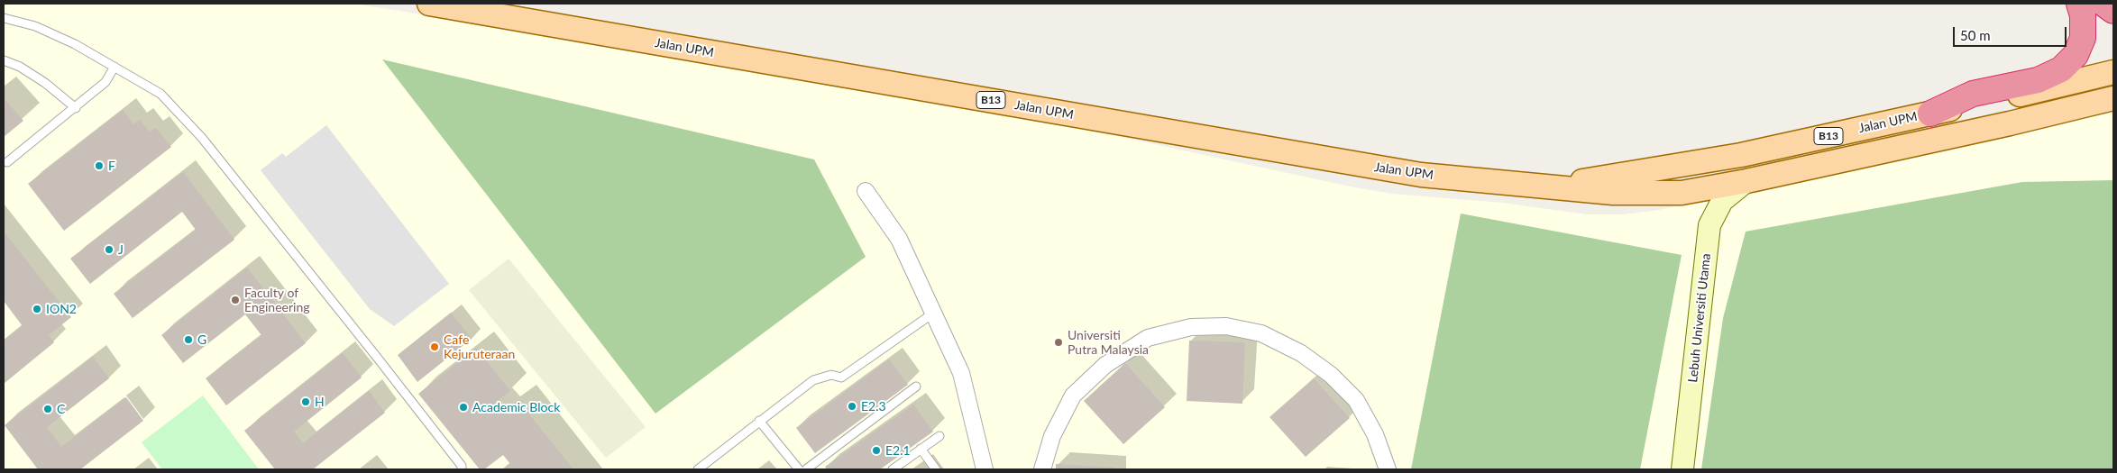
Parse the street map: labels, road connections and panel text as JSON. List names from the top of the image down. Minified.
{"streets":{"main road":["Jalan UPM","B13","Lebuh Universiti Utama"]},"crossings":[["Jalan UPM","Lebuh Universiti Utama"]],"places":["F","J","Faculty of Engineering","ION2","G","Universiti Putra Malaysia","Cafe Kejuruteraan","H","E2.3","Academic Block","C","E2.1"],"scale_bar":"50 m"}
